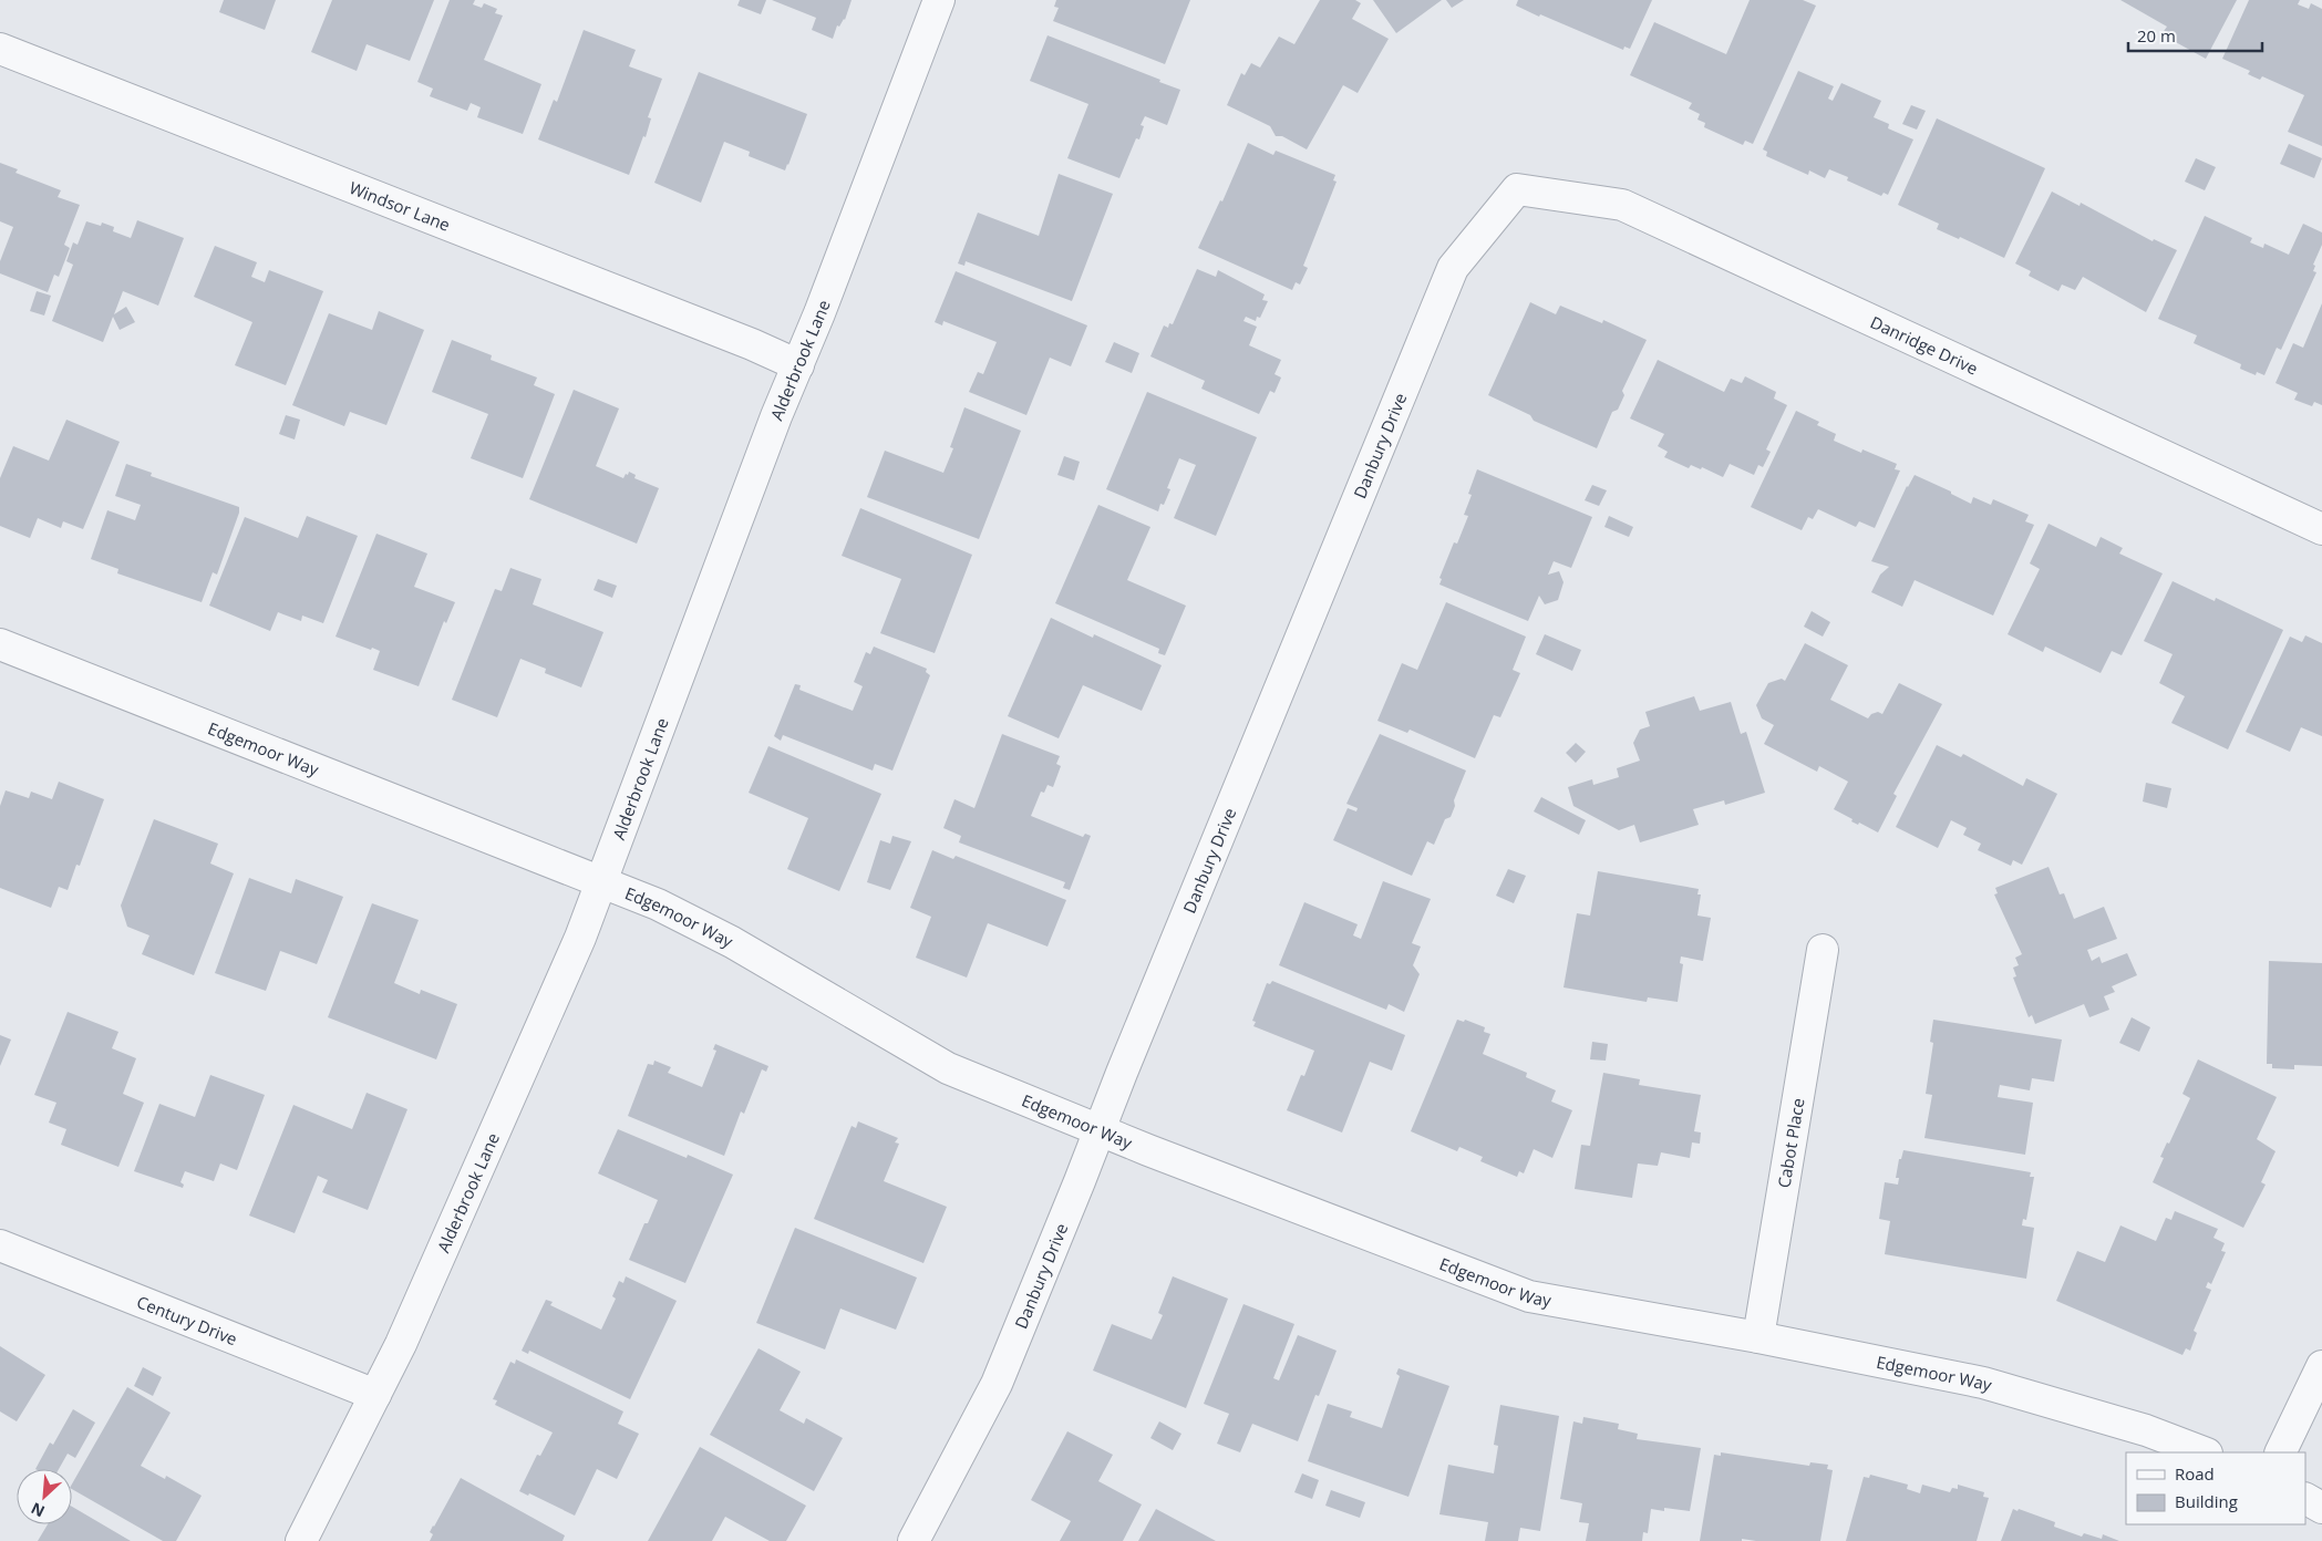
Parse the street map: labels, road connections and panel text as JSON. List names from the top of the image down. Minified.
{"streets":{"street":["Windsor Lane","Danridge Drive","Alderbrook Lane","Danbury Drive","Edgemoor Way","Cabot Place","Century Drive"]},"crossings":[["Windsor Lane","Alderbrook Lane"],["Danridge Drive","Danbury Drive"],["Alderbrook Lane","Edgemoor Way"],["Alderbrook Lane","Century Drive"],["Danbury Drive","Edgemoor Way"],["Edgemoor Way","Cabot Place"]],"legend":["Road","Building"],"scale_bar":"20 m","north":"bottom left"}
